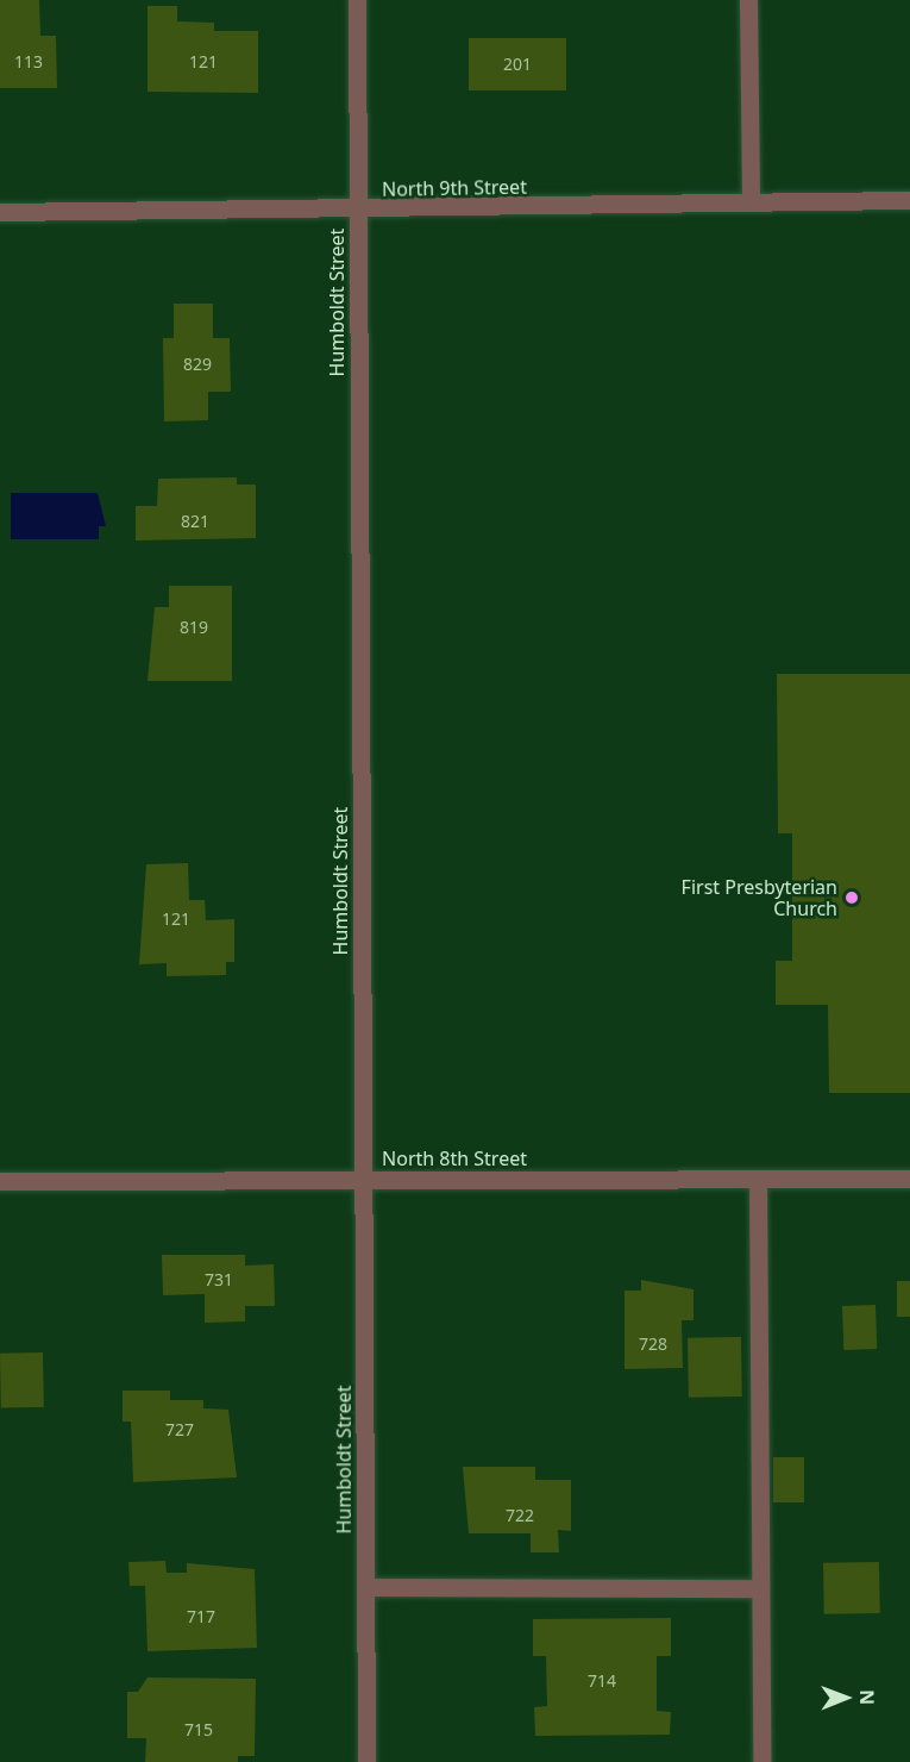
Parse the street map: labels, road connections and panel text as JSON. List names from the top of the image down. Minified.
{"streets":{"street":["North 9th Street","Humboldt Street","North 8th Street"]},"crossings":[["North 9th Street","Humboldt Street"],["Humboldt Street","North 8th Street"]],"places":["First Presbyterian Church"],"house_numbers":["113","121","201","829","821","819","121","731","728","727","722","717","714","715"],"north":"right"}
